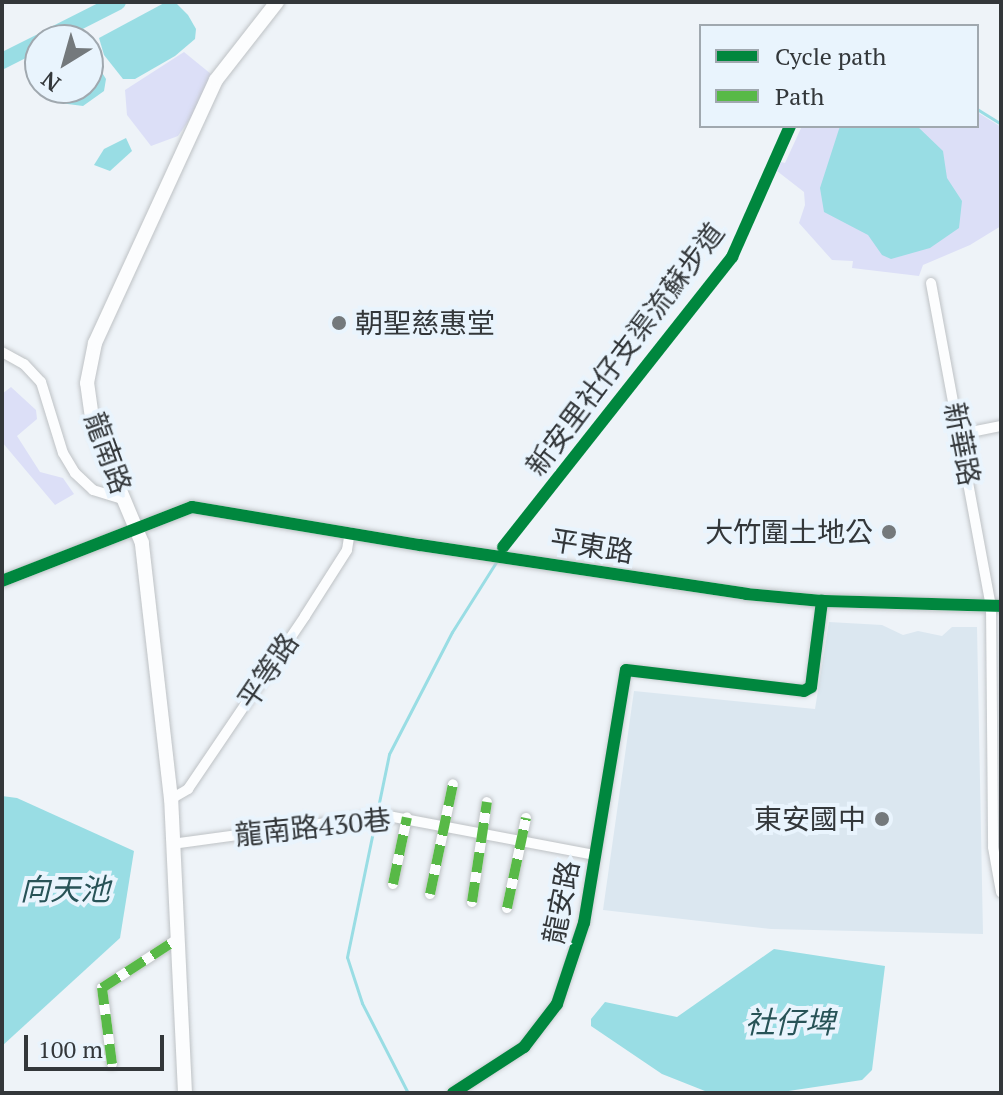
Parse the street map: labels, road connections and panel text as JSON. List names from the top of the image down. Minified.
{"streets":{"main road":["龍南路"],"street":["新華路","平東路","平等路","龍南路430巷","龍安路"],"cycle path":["新安里社仔支渠流蘇步道"]},"crossings":[["新華路","平東路"],["龍南路","平東路"],["龍南路","平等路"],["龍南路","龍南路430巷"],["平東路","平等路"],["平東路","龍安路"],["龍南路430巷","龍安路"]],"water":["向天池","社仔埤"],"places":["朝聖慈惠堂","大竹圍土地公","東安國中"],"legend":["Cycle path","Path"],"scale_bar":"100 m","north":"bottom left"}
